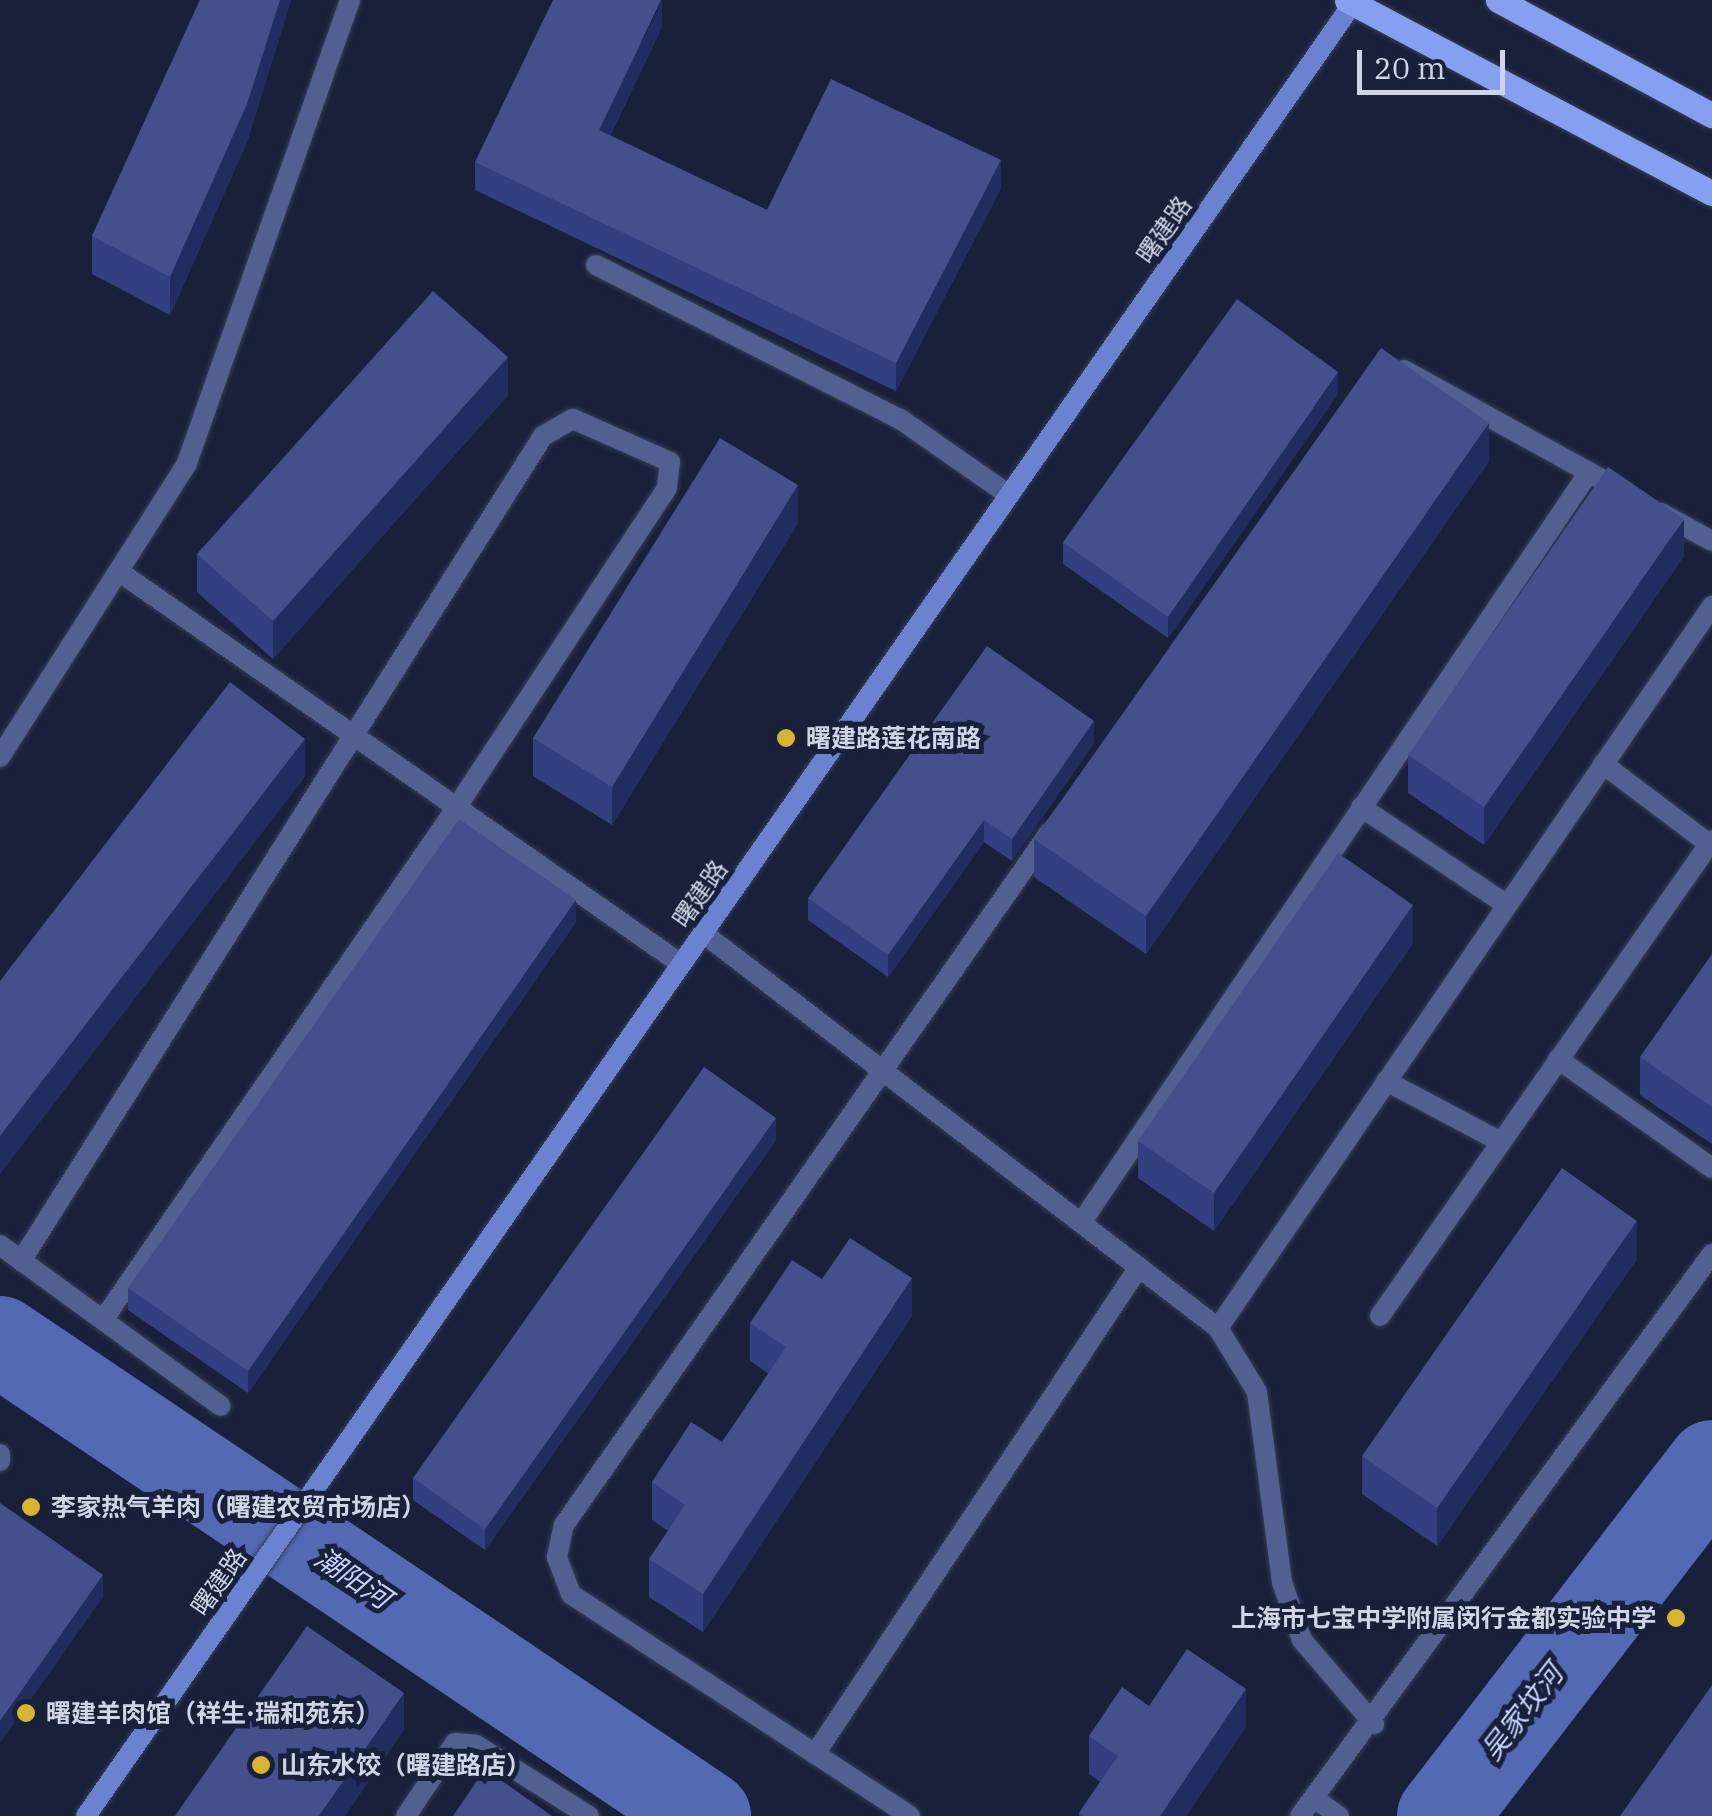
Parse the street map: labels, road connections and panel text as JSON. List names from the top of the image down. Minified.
{"streets":{"street":["曙建路"]},"water":["潮阳河","吴家坟河"],"places":["曙建路莲花南路","李家热气羊肉（曙建农贸市场店）","上海市七宝中学附属闵行金都实验中学","曙建羊肉馆（祥生·瑞和苑东）","山东水饺（曙建路店）"],"scale_bar":"20 m"}
